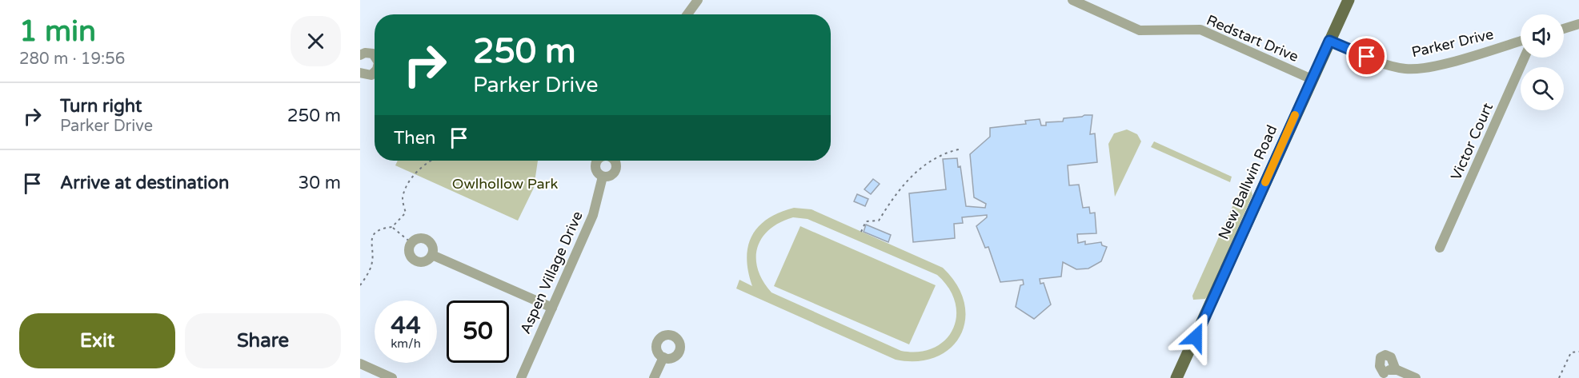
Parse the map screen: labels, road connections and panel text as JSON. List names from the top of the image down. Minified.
{"streets":{"main road":["New Ballwin Road"],"street":["Redstart Drive","Parker Drive","Victor Court","Aspen Village Drive"]},"crossings":[["Redstart Drive","New Ballwin Road"],["Parker Drive","New Ballwin Road"]],"parks":["Owlhollow Park"],"page":{"heading":["1 min","280 m · 19:56"],"turn":["250 m","Parker Drive"],"list":[{"name":"Turn right","note":"Parker Drive","value":"250 m"},{"name":"Arrive at destination","value":"30 m"}],"then":"Then","speed":"44 km/h","limit":"50","buttons":["Exit","Share"]}}
